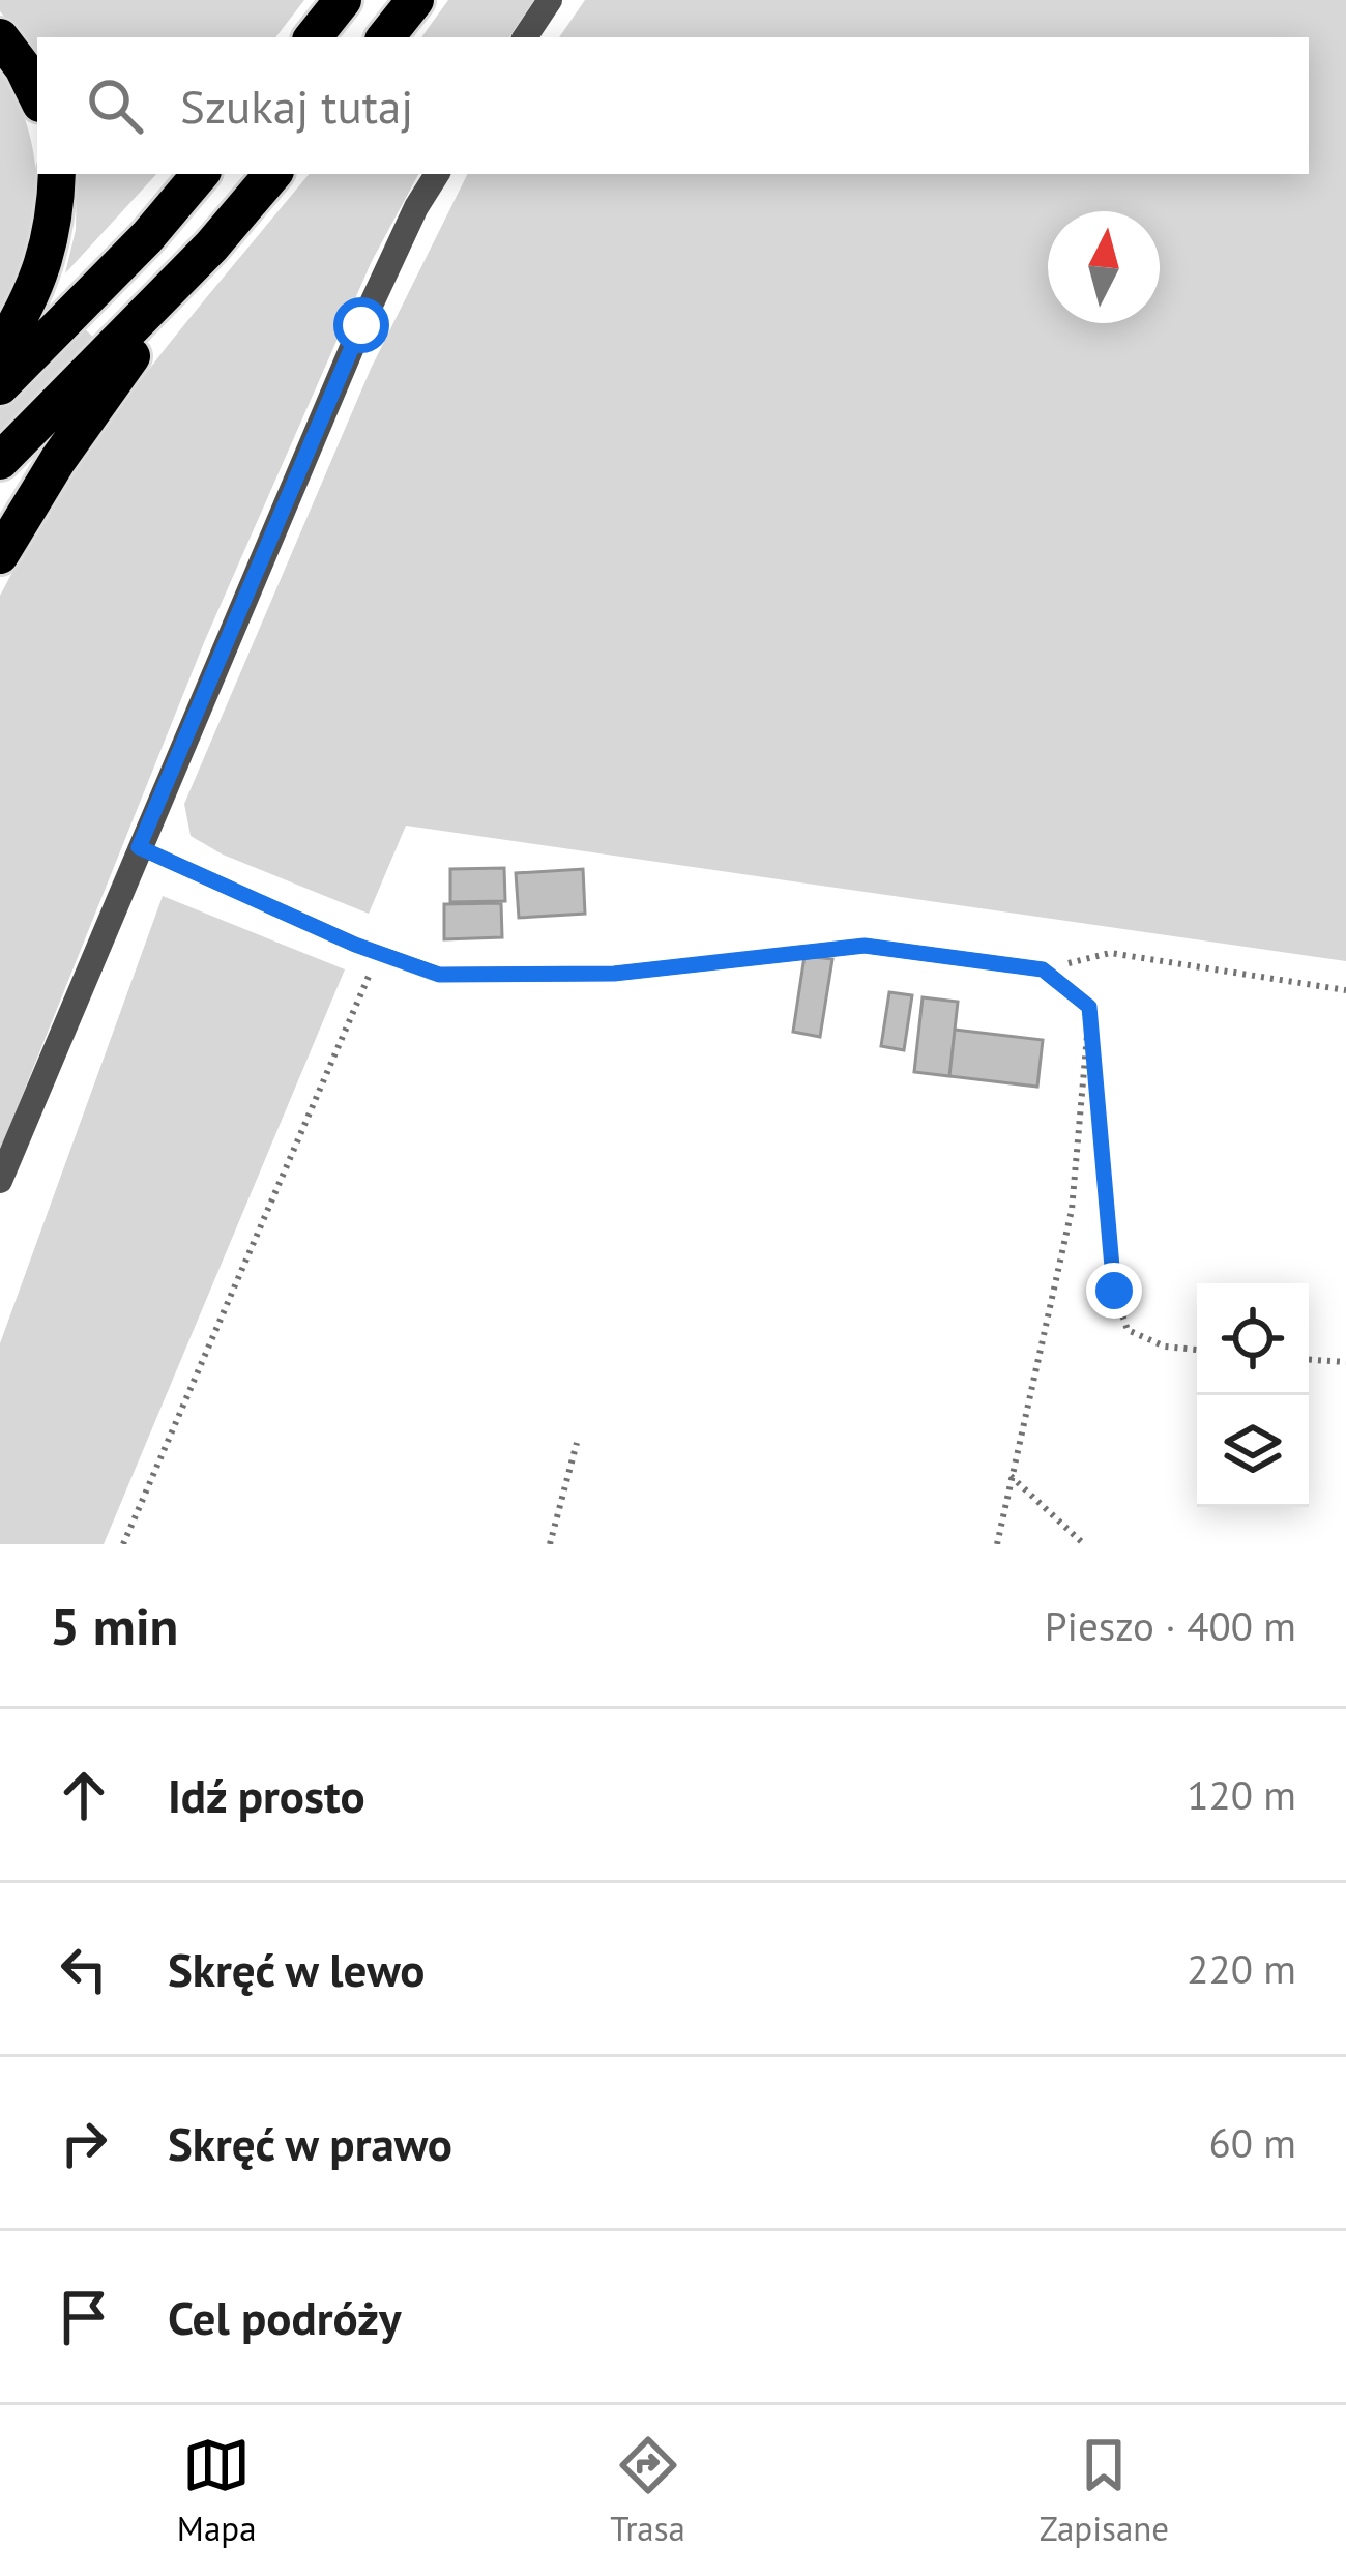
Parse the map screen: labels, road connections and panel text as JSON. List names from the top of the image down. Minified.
{"north":"top","page":{"search":"Szukaj tutaj","heading":["5 min","Pieszo · 400 m"],"list":[["Idź prosto","120 m"],["Skręć w lewo","220 m"],["Skręć w prawo","60 m"],"Cel podróży"],"nav":["Mapa","Trasa","Zapisane"]}}
